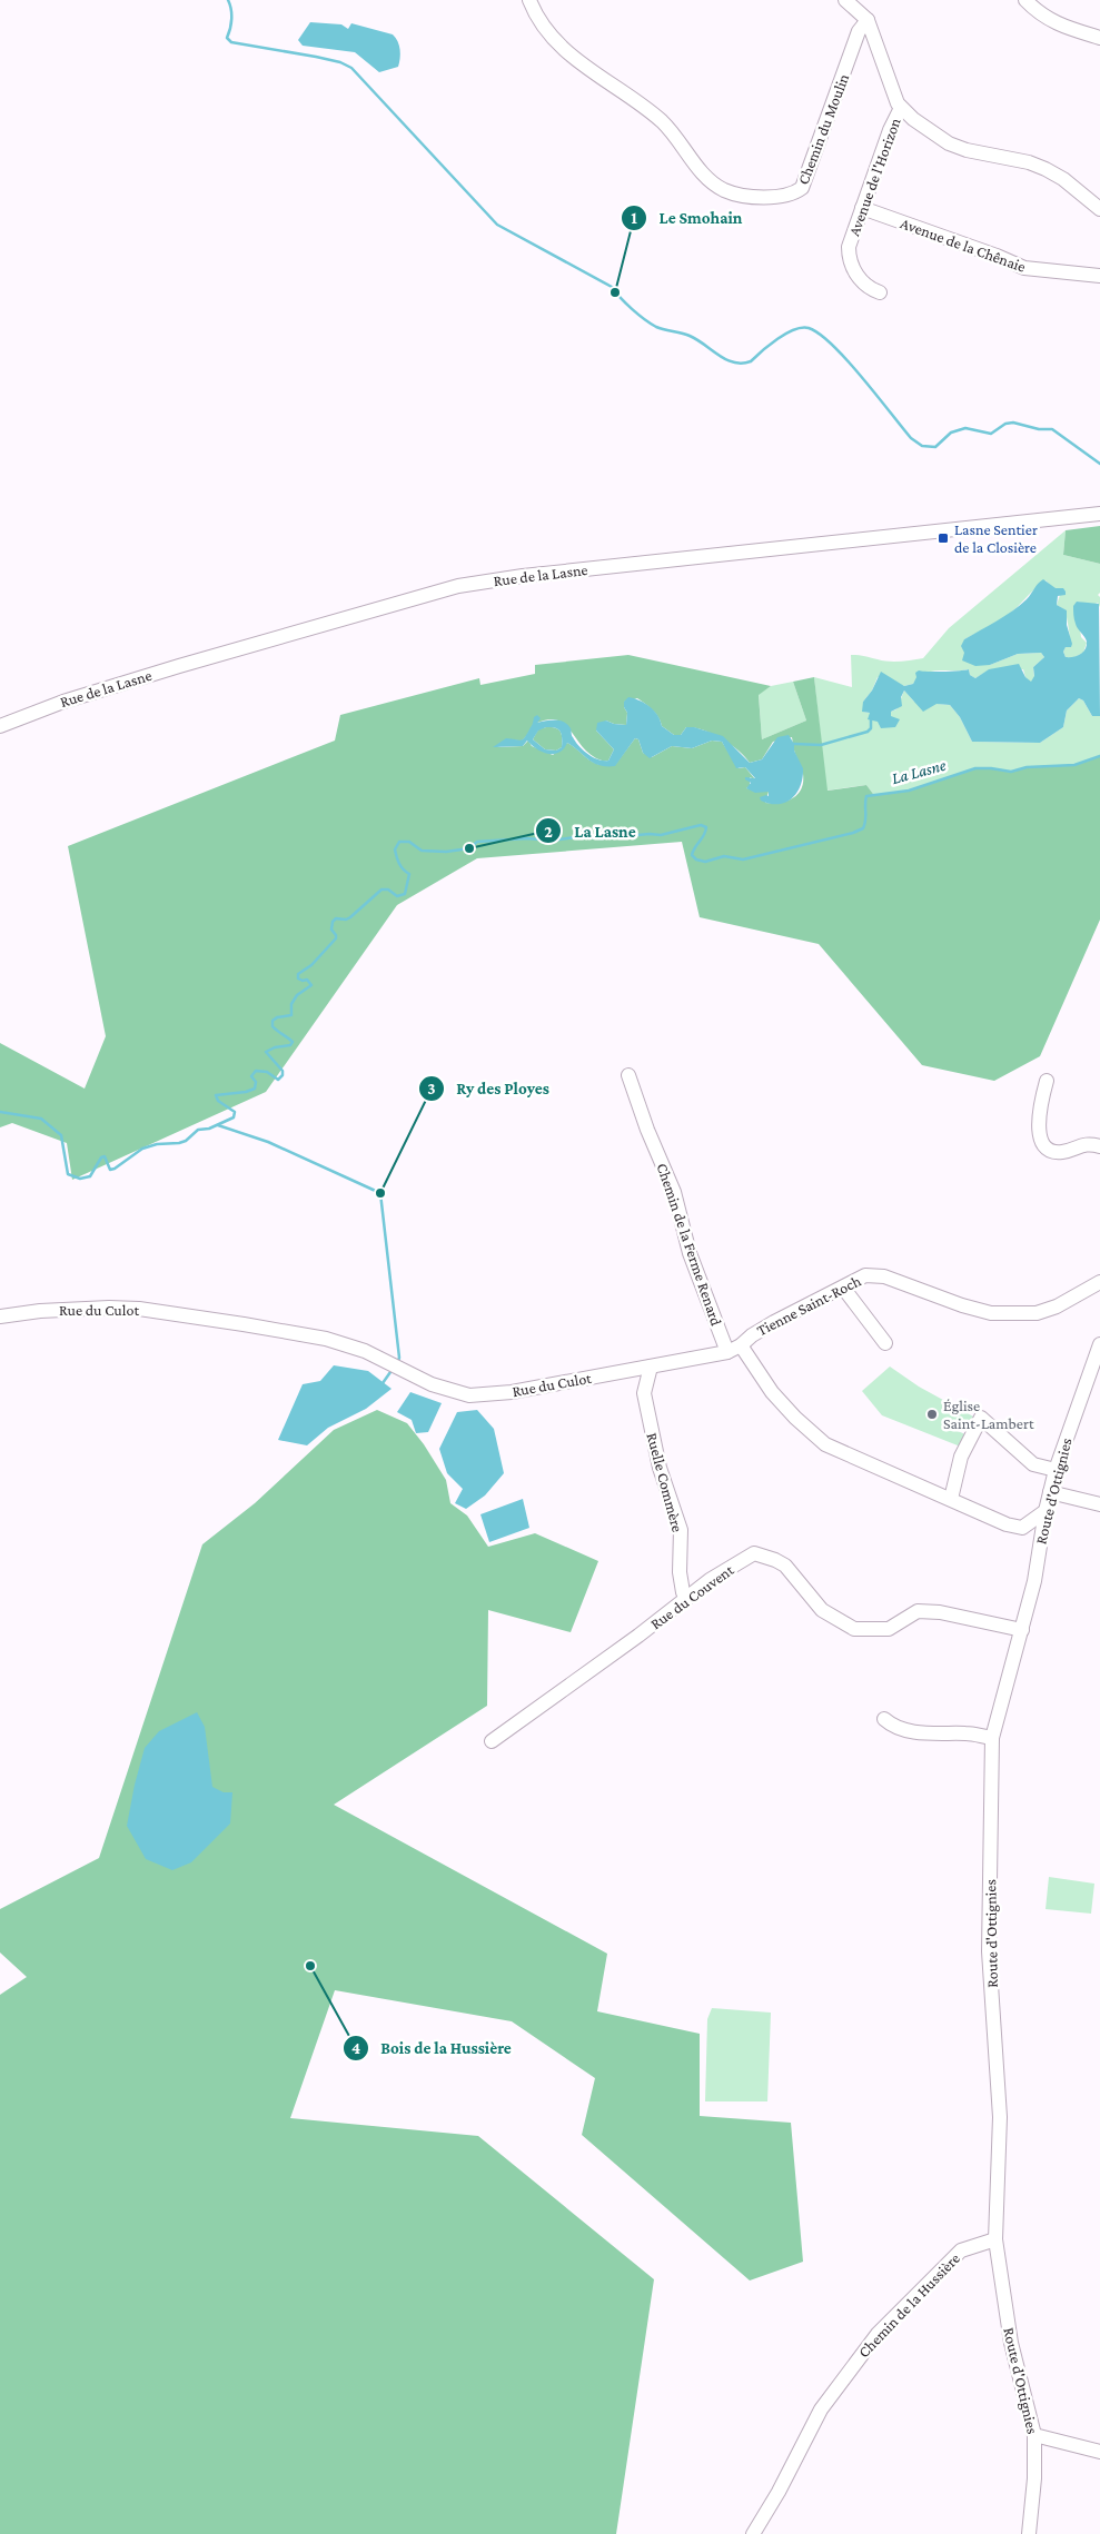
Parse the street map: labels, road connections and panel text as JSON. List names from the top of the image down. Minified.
{"streets":{"street":["Chemin du Moulin","Avenue de l'Horizon","Avenue de la Chênaie","Rue de la Lasne","Chemin de la Ferme Renard","Tienne Saint-Roch","Rue du Culot","Ruelle Commère","Route d'Ottignies","Rue du Couvent","Chemin de la Hussière"]},"crossings":[["Chemin du Moulin","Avenue de l'Horizon"],["Avenue de l'Horizon","Avenue de la Chênaie"],["Chemin de la Ferme Renard","Rue du Culot"],["Tienne Saint-Roch","Rue du Culot"],["Rue du Culot","Ruelle Commère"],["Ruelle Commère","Rue du Couvent"],["Route d'Ottignies","Rue du Couvent"],["Route d'Ottignies","Chemin de la Hussière"]],"water":["La Lasne"],"places":{"other":["Le Smohain","La Lasne","Ry des Ployes","Église Saint-Lambert","Bois de la Hussière"],"transit":["Lasne Sentier de la Closière"]}}
